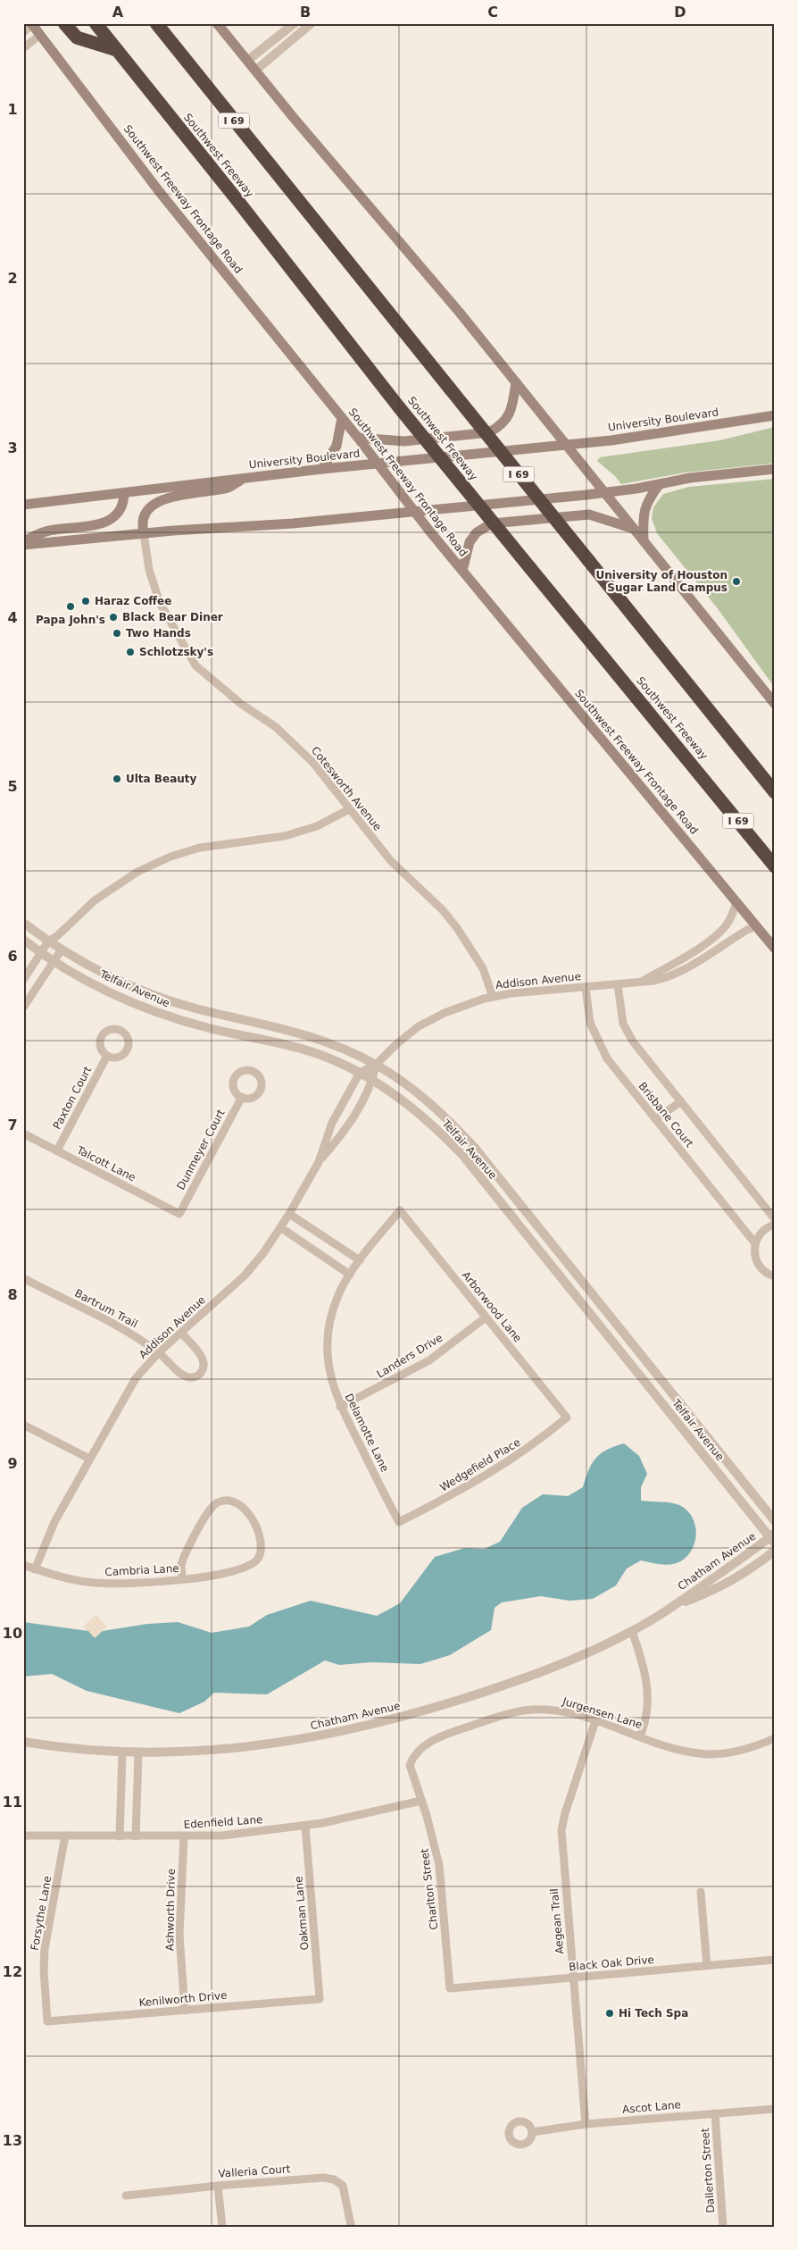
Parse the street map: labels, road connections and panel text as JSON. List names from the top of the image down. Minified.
{"streets":{"highway":["I 69","Southwest Freeway"],"main road":["Southwest Freeway Frontage Road","University Boulevard"],"street":["Cotesworth Avenue","Addison Avenue","Telfair Avenue","Paxton Court","Brisbane Court","Dunmeyer Court","Talcott Lane","Arborwood Lane","Bartrum Trail","Landers Drive","Delamotte Lane","Wedgefield Place","Chatham Avenue","Cambria Lane","Jurgensen Lane","Edenfield Lane","Charlton Street","Ashworth Drive","Forsythe Lane","Oakman Lane","Aegean Trail","Black Oak Drive","Kenilworth Drive","Ascot Lane","Dallerton Street","Valleria Court"]},"crossings":[["Southwest Freeway Frontage Road","University Boulevard"],["Southwest Freeway Frontage Road","Addison Avenue"],["Cotesworth Avenue","Addison Avenue"],["Addison Avenue","Telfair Avenue"],["Addison Avenue","Brisbane Court"],["Addison Avenue","Bartrum Trail"],["Addison Avenue","Cambria Lane"],["Telfair Avenue","Chatham Avenue"],["Paxton Court","Talcott Lane"],["Dunmeyer Court","Talcott Lane"],["Arborwood Lane","Landers Drive"],["Arborwood Lane","Delamotte Lane"],["Arborwood Lane","Wedgefield Place"],["Landers Drive","Delamotte Lane"],["Delamotte Lane","Wedgefield Place"],["Jurgensen Lane","Charlton Street"],["Jurgensen Lane","Aegean Trail"],["Edenfield Lane","Charlton Street"],["Edenfield Lane","Ashworth Drive"],["Edenfield Lane","Forsythe Lane"],["Edenfield Lane","Oakman Lane"],["Charlton Street","Black Oak Drive"],["Ashworth Drive","Kenilworth Drive"],["Forsythe Lane","Kenilworth Drive"],["Oakman Lane","Kenilworth Drive"],["Aegean Trail","Black Oak Drive"],["Aegean Trail","Ascot Lane"],["Ascot Lane","Dallerton Street"]],"places":["University of Houston Sugar Land Campus","Haraz Coffee","Papa John's","Black Bear Diner","Two Hands","Schlotzsky's","Ulta Beauty","Hi Tech Spa"],"grid":{"columns":["A","B","C","D"],"rows":["1","2","3","4","5","6","7","8","9","10","11","12","13"]}}
